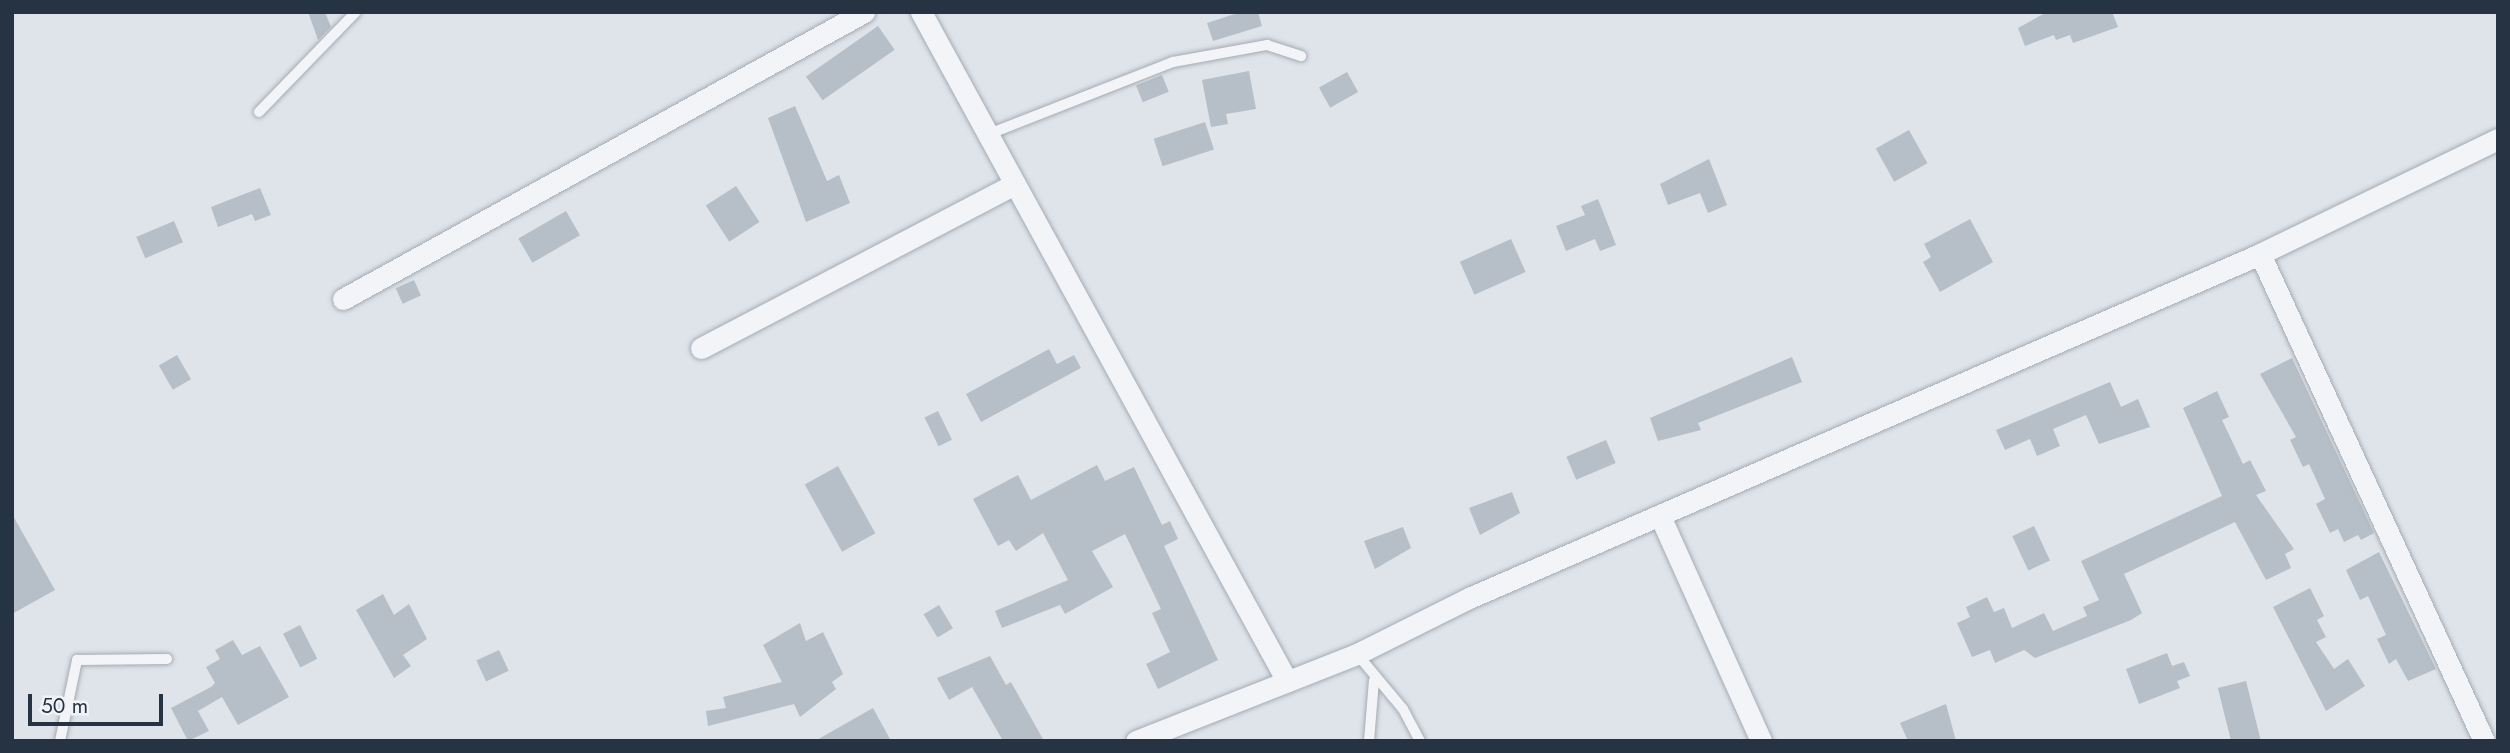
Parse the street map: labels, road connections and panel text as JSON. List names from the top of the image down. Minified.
{"scale_bar":"50 m"}
